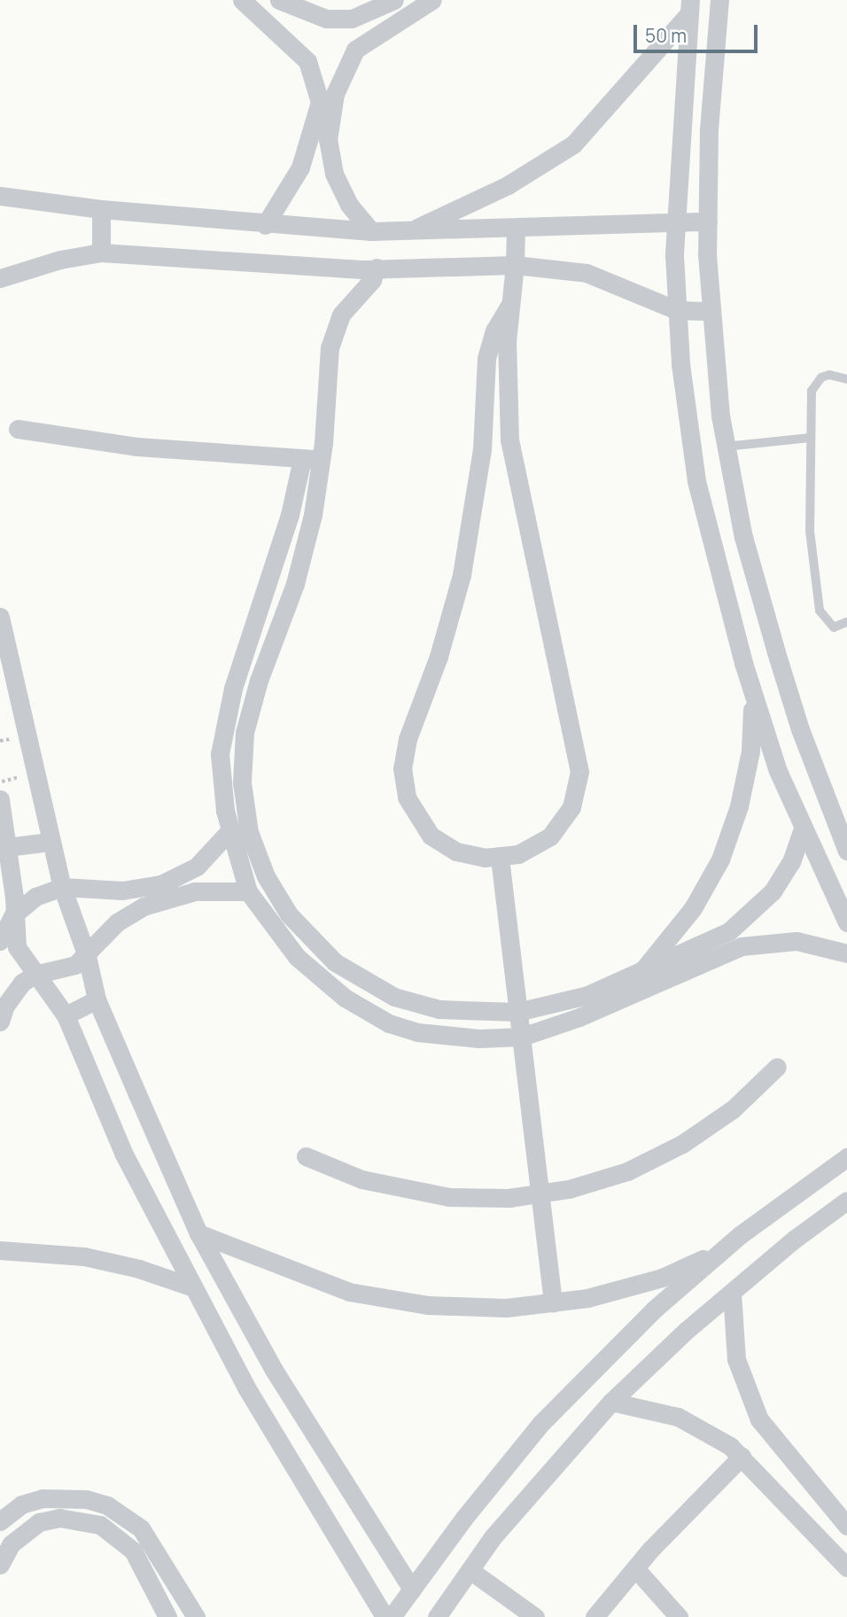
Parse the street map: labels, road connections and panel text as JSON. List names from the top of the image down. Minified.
{"scale_bar":"50 m"}
